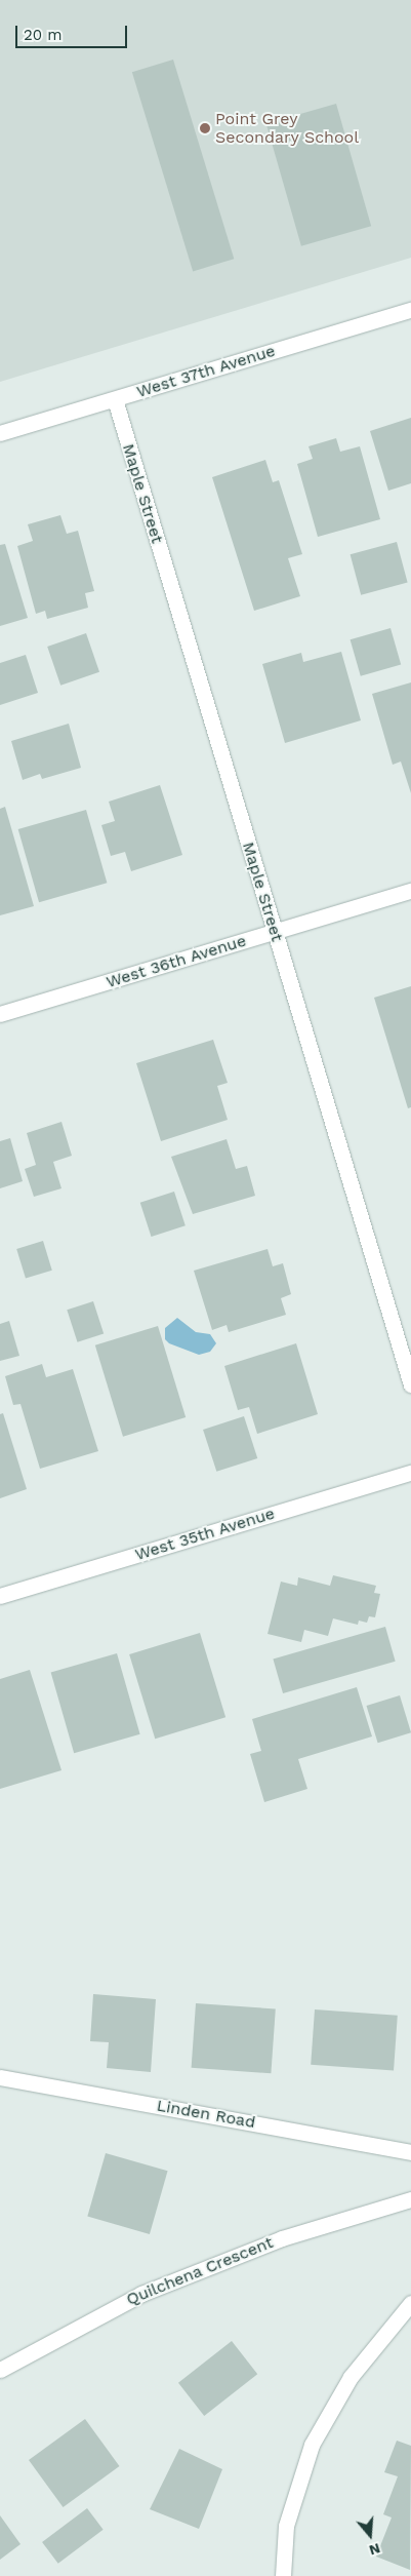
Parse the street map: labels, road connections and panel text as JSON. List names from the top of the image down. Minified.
{"streets":{"street":["West 37th Avenue","Maple Street","West 36th Avenue","West 35th Avenue","Linden Road","Quilchena Crescent"]},"crossings":[["West 37th Avenue","Maple Street"],["Maple Street","West 36th Avenue"]],"places":["Point Grey Secondary School"],"scale_bar":"20 m","north":"bottom"}
